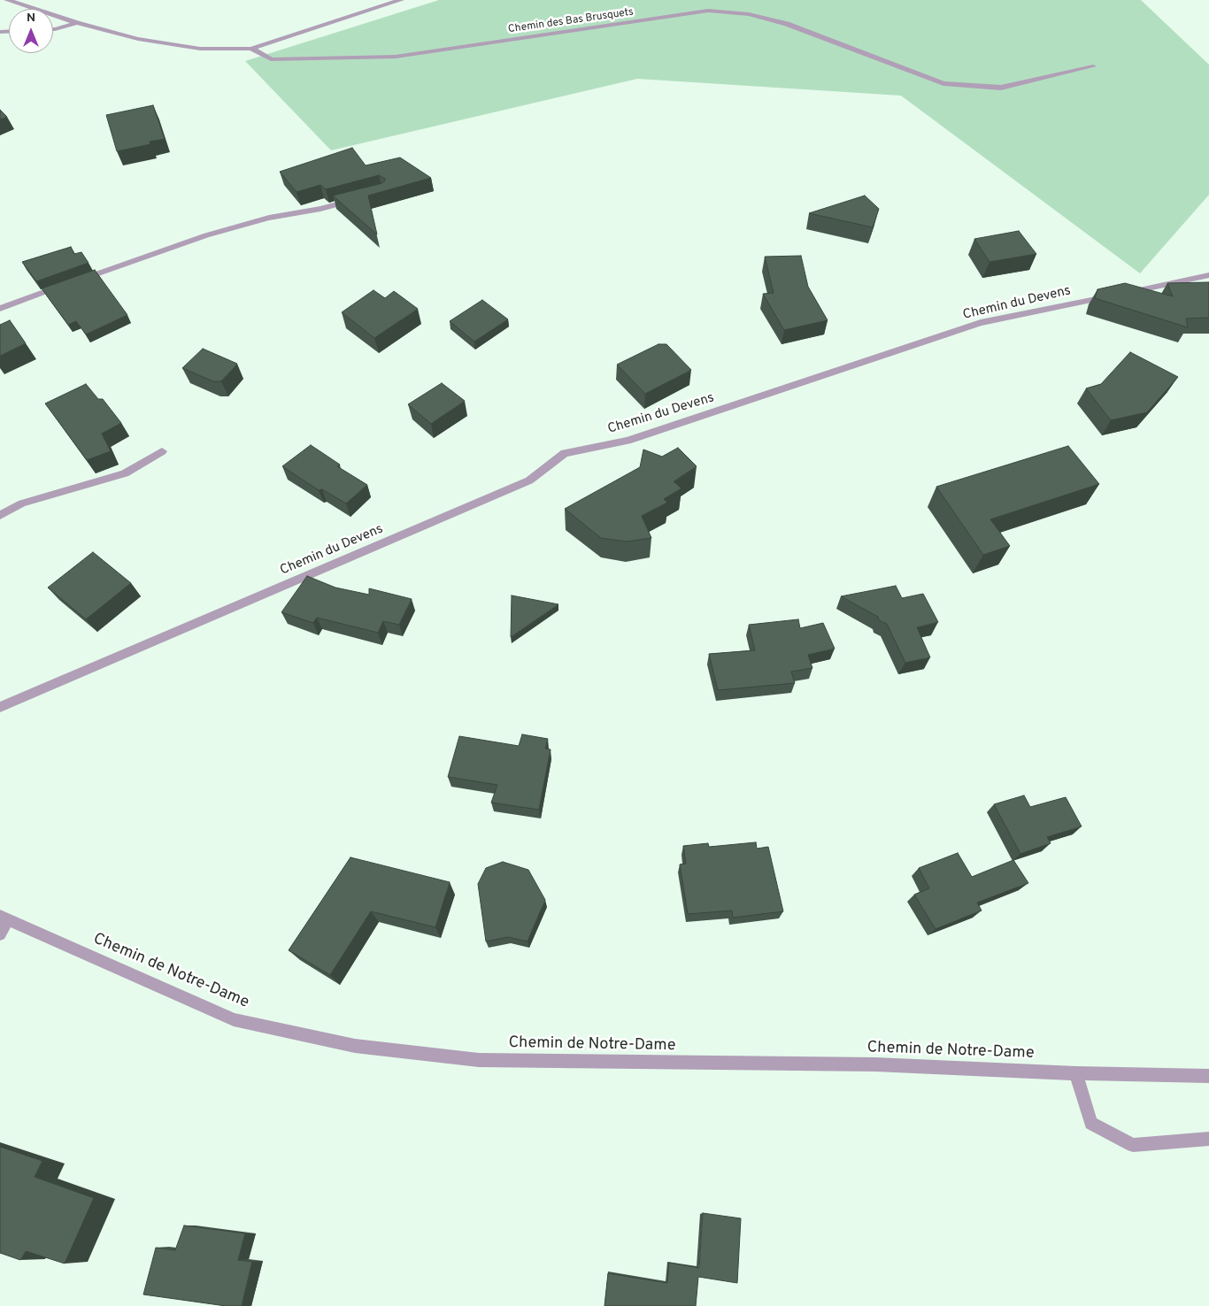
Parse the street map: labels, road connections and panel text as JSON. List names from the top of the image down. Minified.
{"streets":{"street":["Chemin des Bas Brusquets","Chemin du Devens","Chemin de Notre-Dame"]},"north":"top"}
